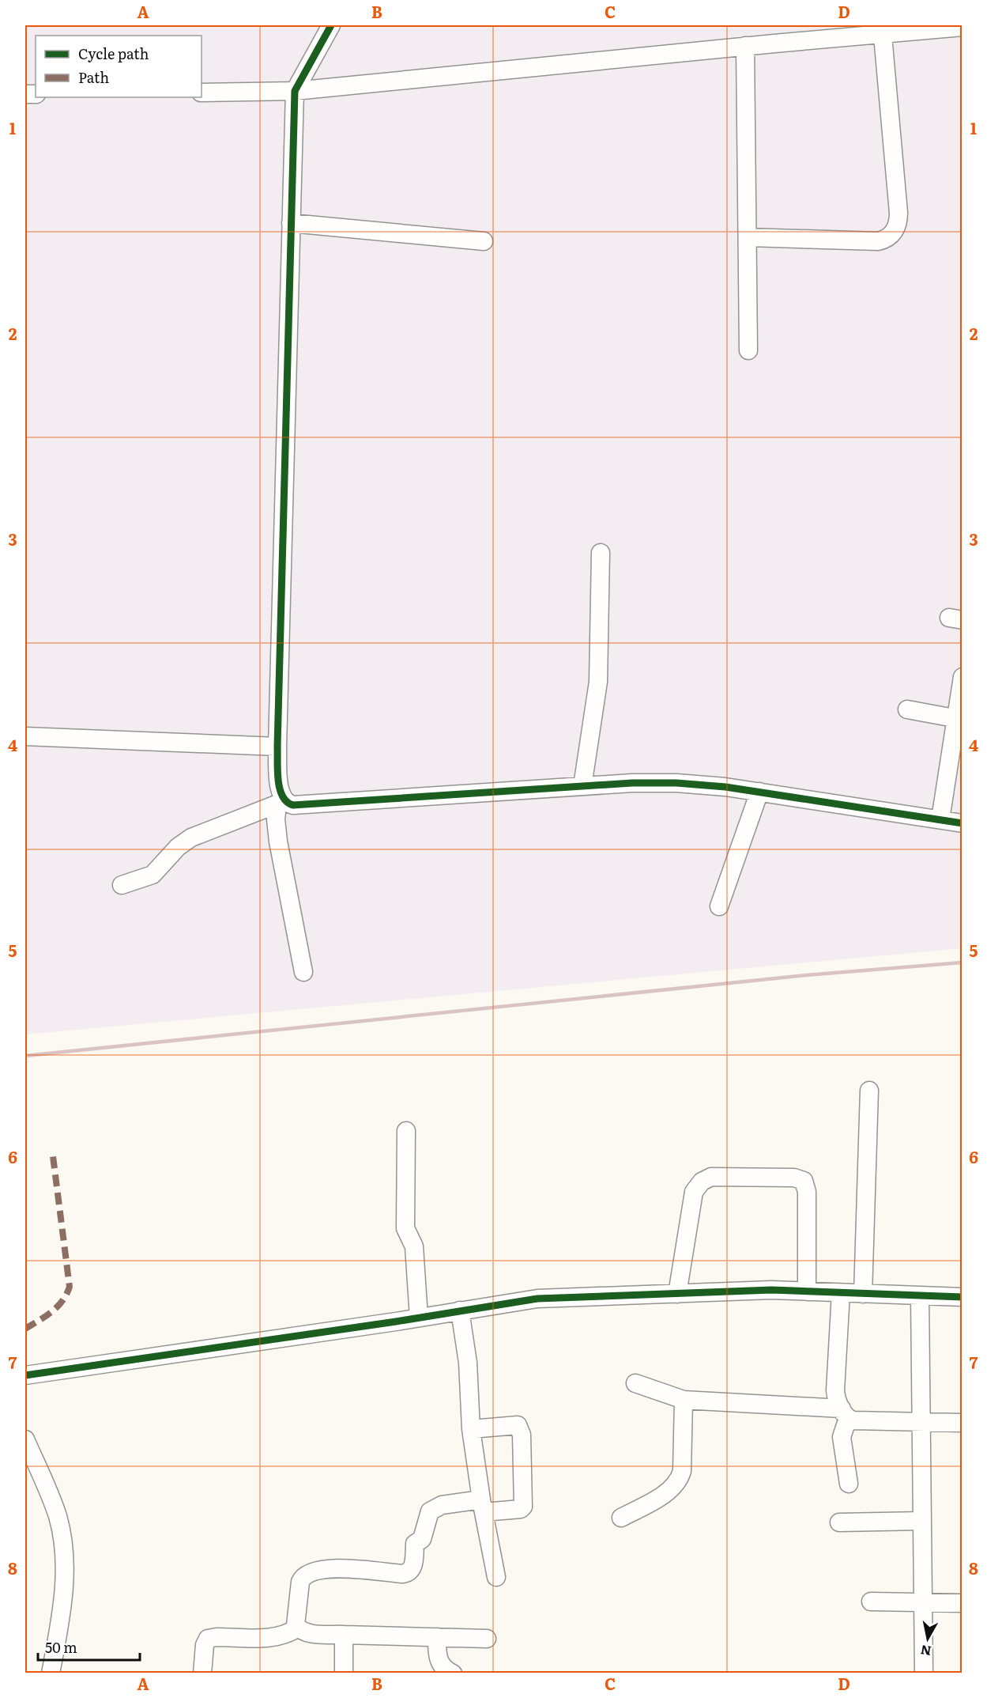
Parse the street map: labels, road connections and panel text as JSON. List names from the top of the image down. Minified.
{"legend":["Cycle path","Path"],"scale_bar":"50 m","north":"bottom","grid":{"columns":["A","B","C","D"],"rows":["1","2","3","4","5","6","7","8"]}}
